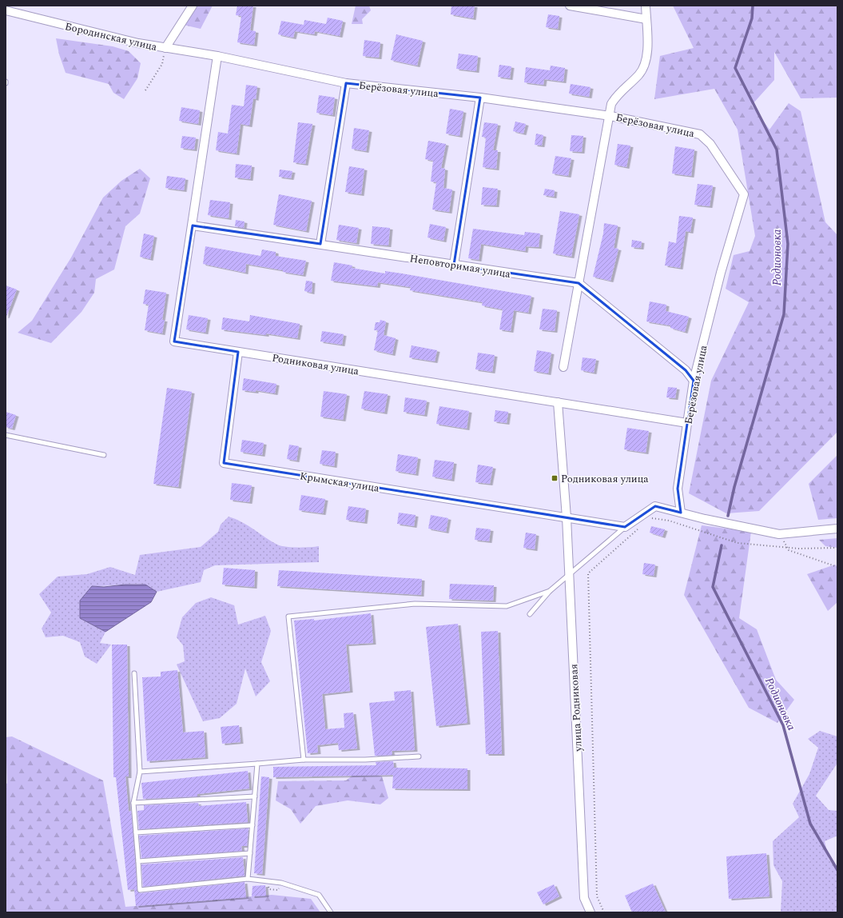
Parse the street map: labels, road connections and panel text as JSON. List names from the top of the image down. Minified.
{"streets":{"street":["Бородинская улица","Берёзовая улица","Неповторимая улица","Родниковая улица","Крымская улица","улица Родниковая"]},"crossings":[["Бородинская улица","Берёзовая улица"],["Берёзовая улица","Неповторимая улица"],["Берёзовая улица","Родниковая улица"],["Неповторимая улица","Родниковая улица"],["Родниковая улица","Крымская улица"],["Родниковая улица","улица Родниковая"],["Крымская улица","улица Родниковая"]],"water":["Родионовка"],"places":{"transit":["Родниковая улица"]}}
